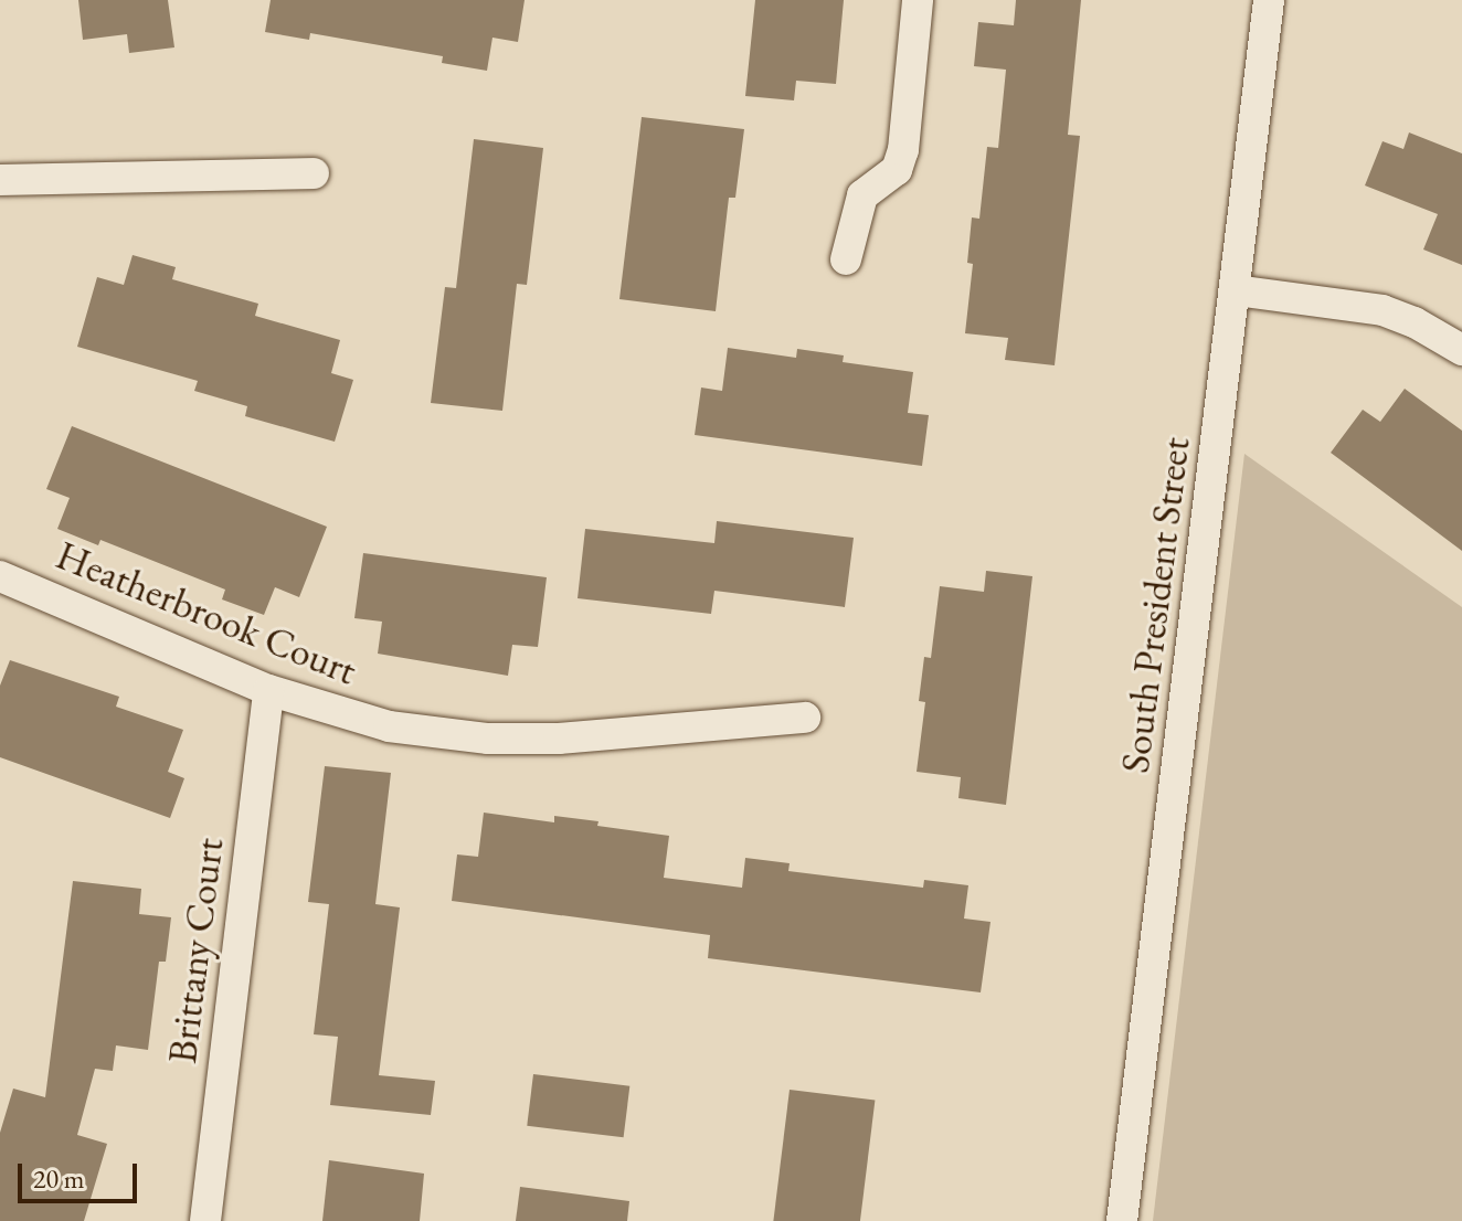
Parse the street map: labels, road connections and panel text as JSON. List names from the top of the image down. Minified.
{"streets":{"street":["South President Street","Heatherbrook Court","Brittany Court"]},"crossings":[["Heatherbrook Court","Brittany Court"]],"scale_bar":"20 m"}
